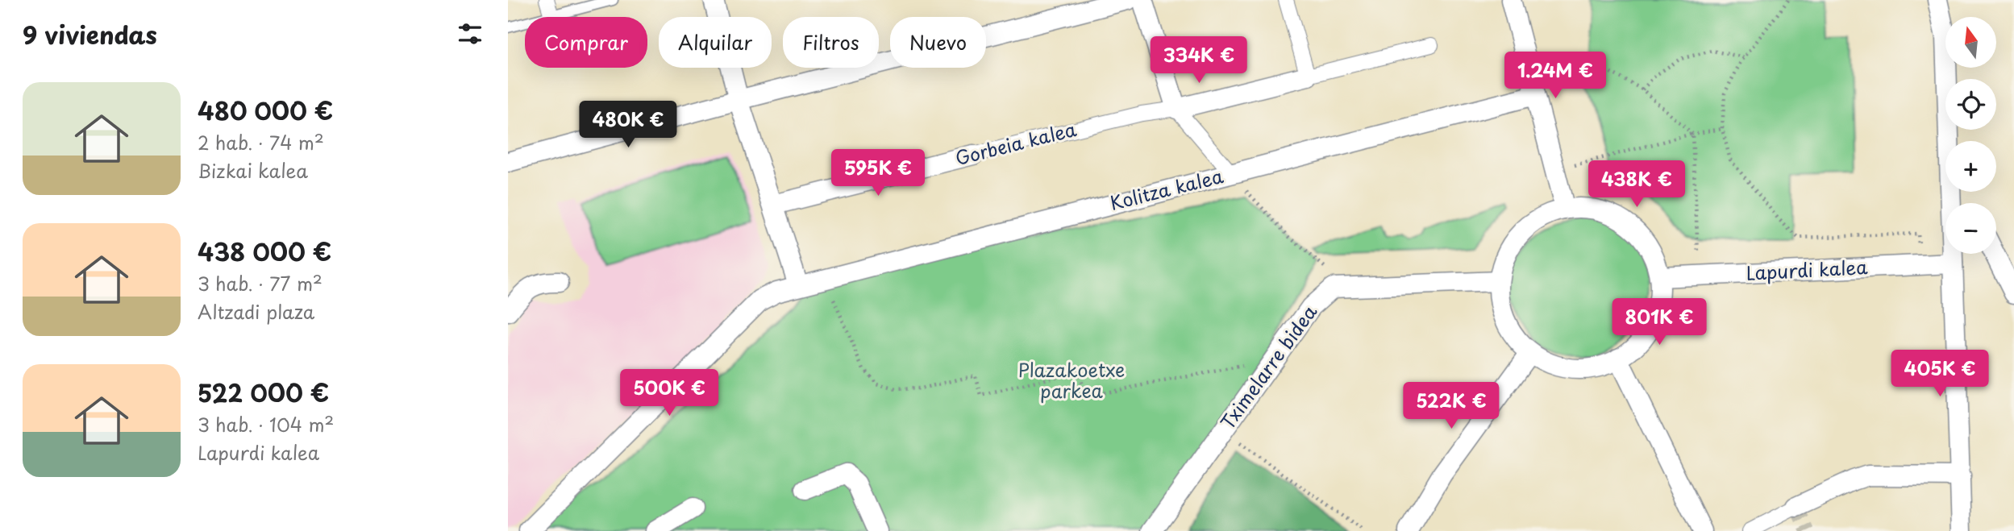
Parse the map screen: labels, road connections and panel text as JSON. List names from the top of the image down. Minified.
{"streets":{"street":["Gorbeia kalea","Kolitza kalea","Lapurdi kalea","Tximelarre bidea"]},"parks":["Plazakoetxe parkea"],"north":"top","page":{"heading":"9 viviendas","map_buttons":["+","−"],"chip":["Comprar","Alquilar","Filtros","Nuevo"],"price":["334K €","1.24M €","480K €","595K €","438K €","801K €","405K €","500K €","522K €"],"list":[{"name":"480 000 €","note":"2 hab. · 74 m² · Bizkai kalea"},{"name":"438 000 €","note":"3 hab. · 77 m² · Altzadi plaza"},{"name":"522 000 €","note":"3 hab. · 104 m² · Lapurdi kalea"}]}}
